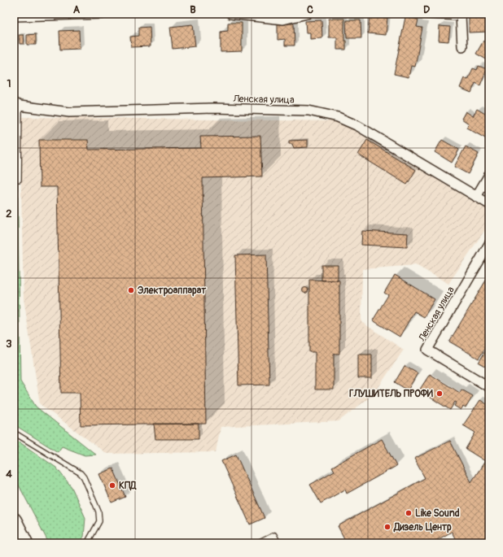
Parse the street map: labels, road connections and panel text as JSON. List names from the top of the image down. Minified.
{"streets":{"street":["Ленская улица"]},"places":["Электроаппарат","ГЛУШИТЕЛЬ ПРОФИ","КПД","Like Sound","Дизель Центр"],"grid":{"columns":["A","B","C","D"],"rows":["1","2","3","4"]}}
